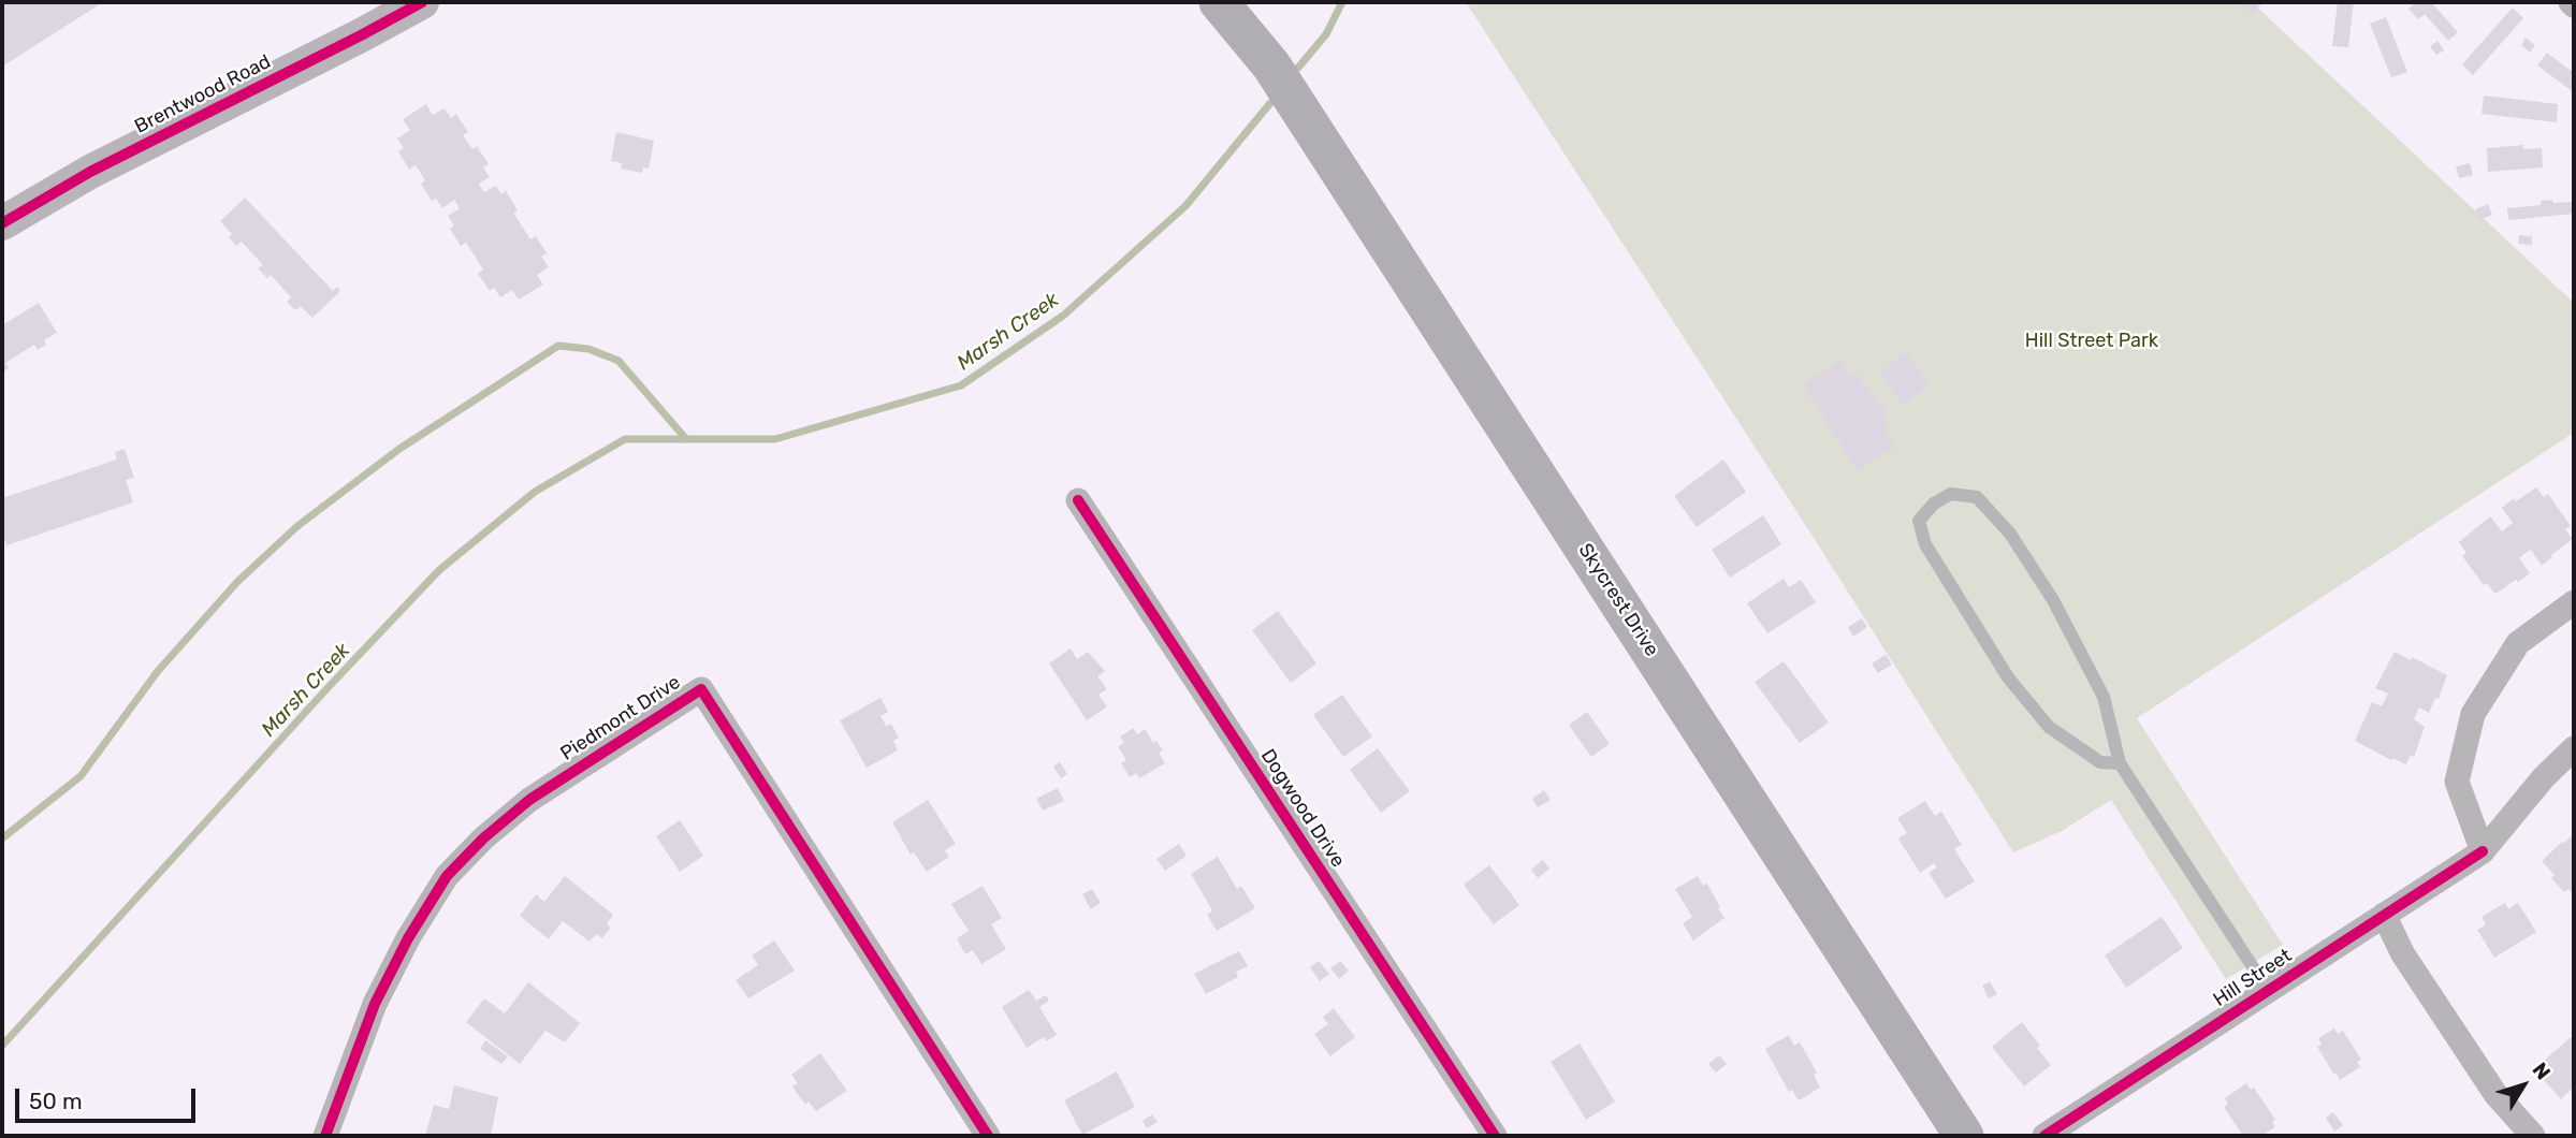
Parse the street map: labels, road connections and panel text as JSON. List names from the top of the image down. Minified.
{"streets":{"main road":["Brentwood Road","Skycrest Drive"],"street":["Piedmont Drive","Dogwood Drive","Hill Street"]},"water":["Marsh Creek"],"parks":["Hill Street Park"],"scale_bar":"50 m","north":"top right"}
